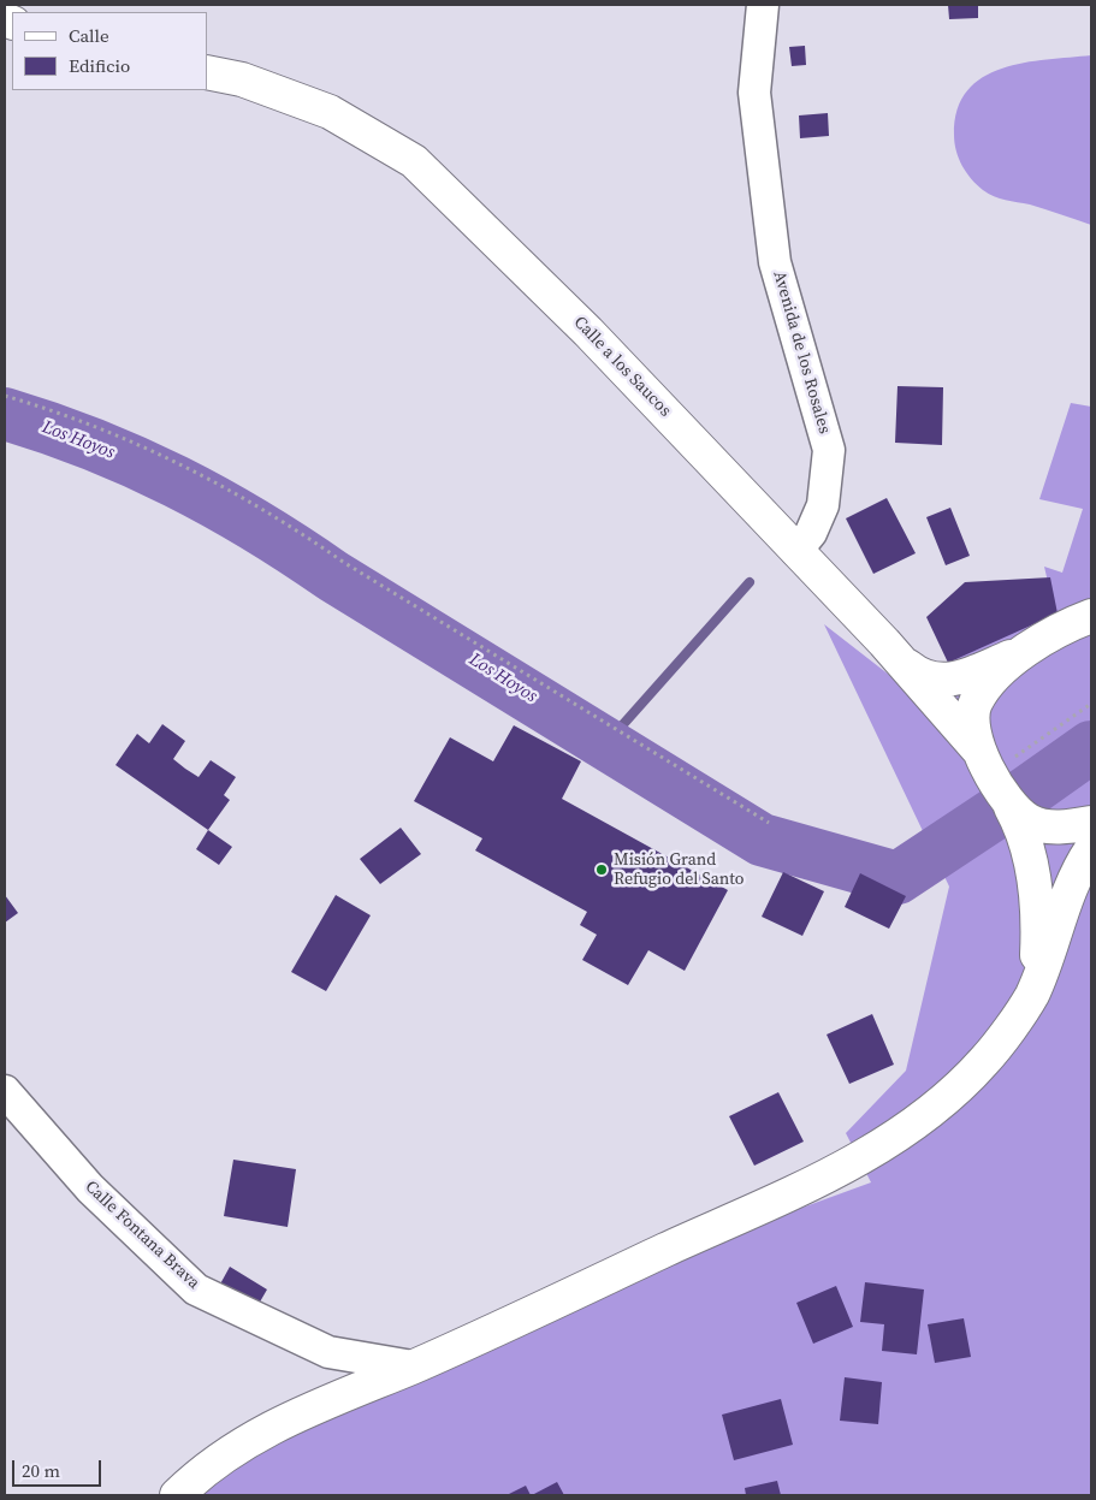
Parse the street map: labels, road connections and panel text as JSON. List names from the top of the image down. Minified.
{"streets":{"main road":["Calle a los Saucos"],"street":["Avenida de los Rosales","Calle Fontana Brava"]},"crossings":[["Avenida de los Rosales","Calle a los Saucos"]],"water":["Los Hoyos"],"places":["Misión Grand Refugio del Santo"],"legend":["Calle","Edificio"],"scale_bar":"20 m"}
